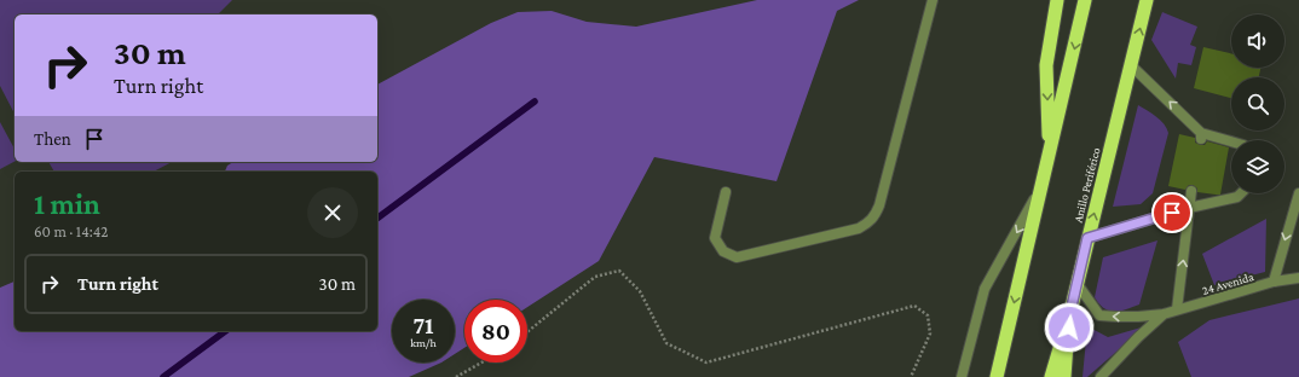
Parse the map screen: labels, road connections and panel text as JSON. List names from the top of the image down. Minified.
{"streets":{"highway":["Anillo Periférico"],"street":["24 Avenida"]},"crossings":[["Anillo Periférico","24 Avenida"]],"page":{"turn":["30 m","Turn right"],"then":"Then","heading":["1 min","60 m · 14:42"],"list":[{"name":"Turn right","value":"30 m"}],"speed":"71 km/h","limit":"80"}}
